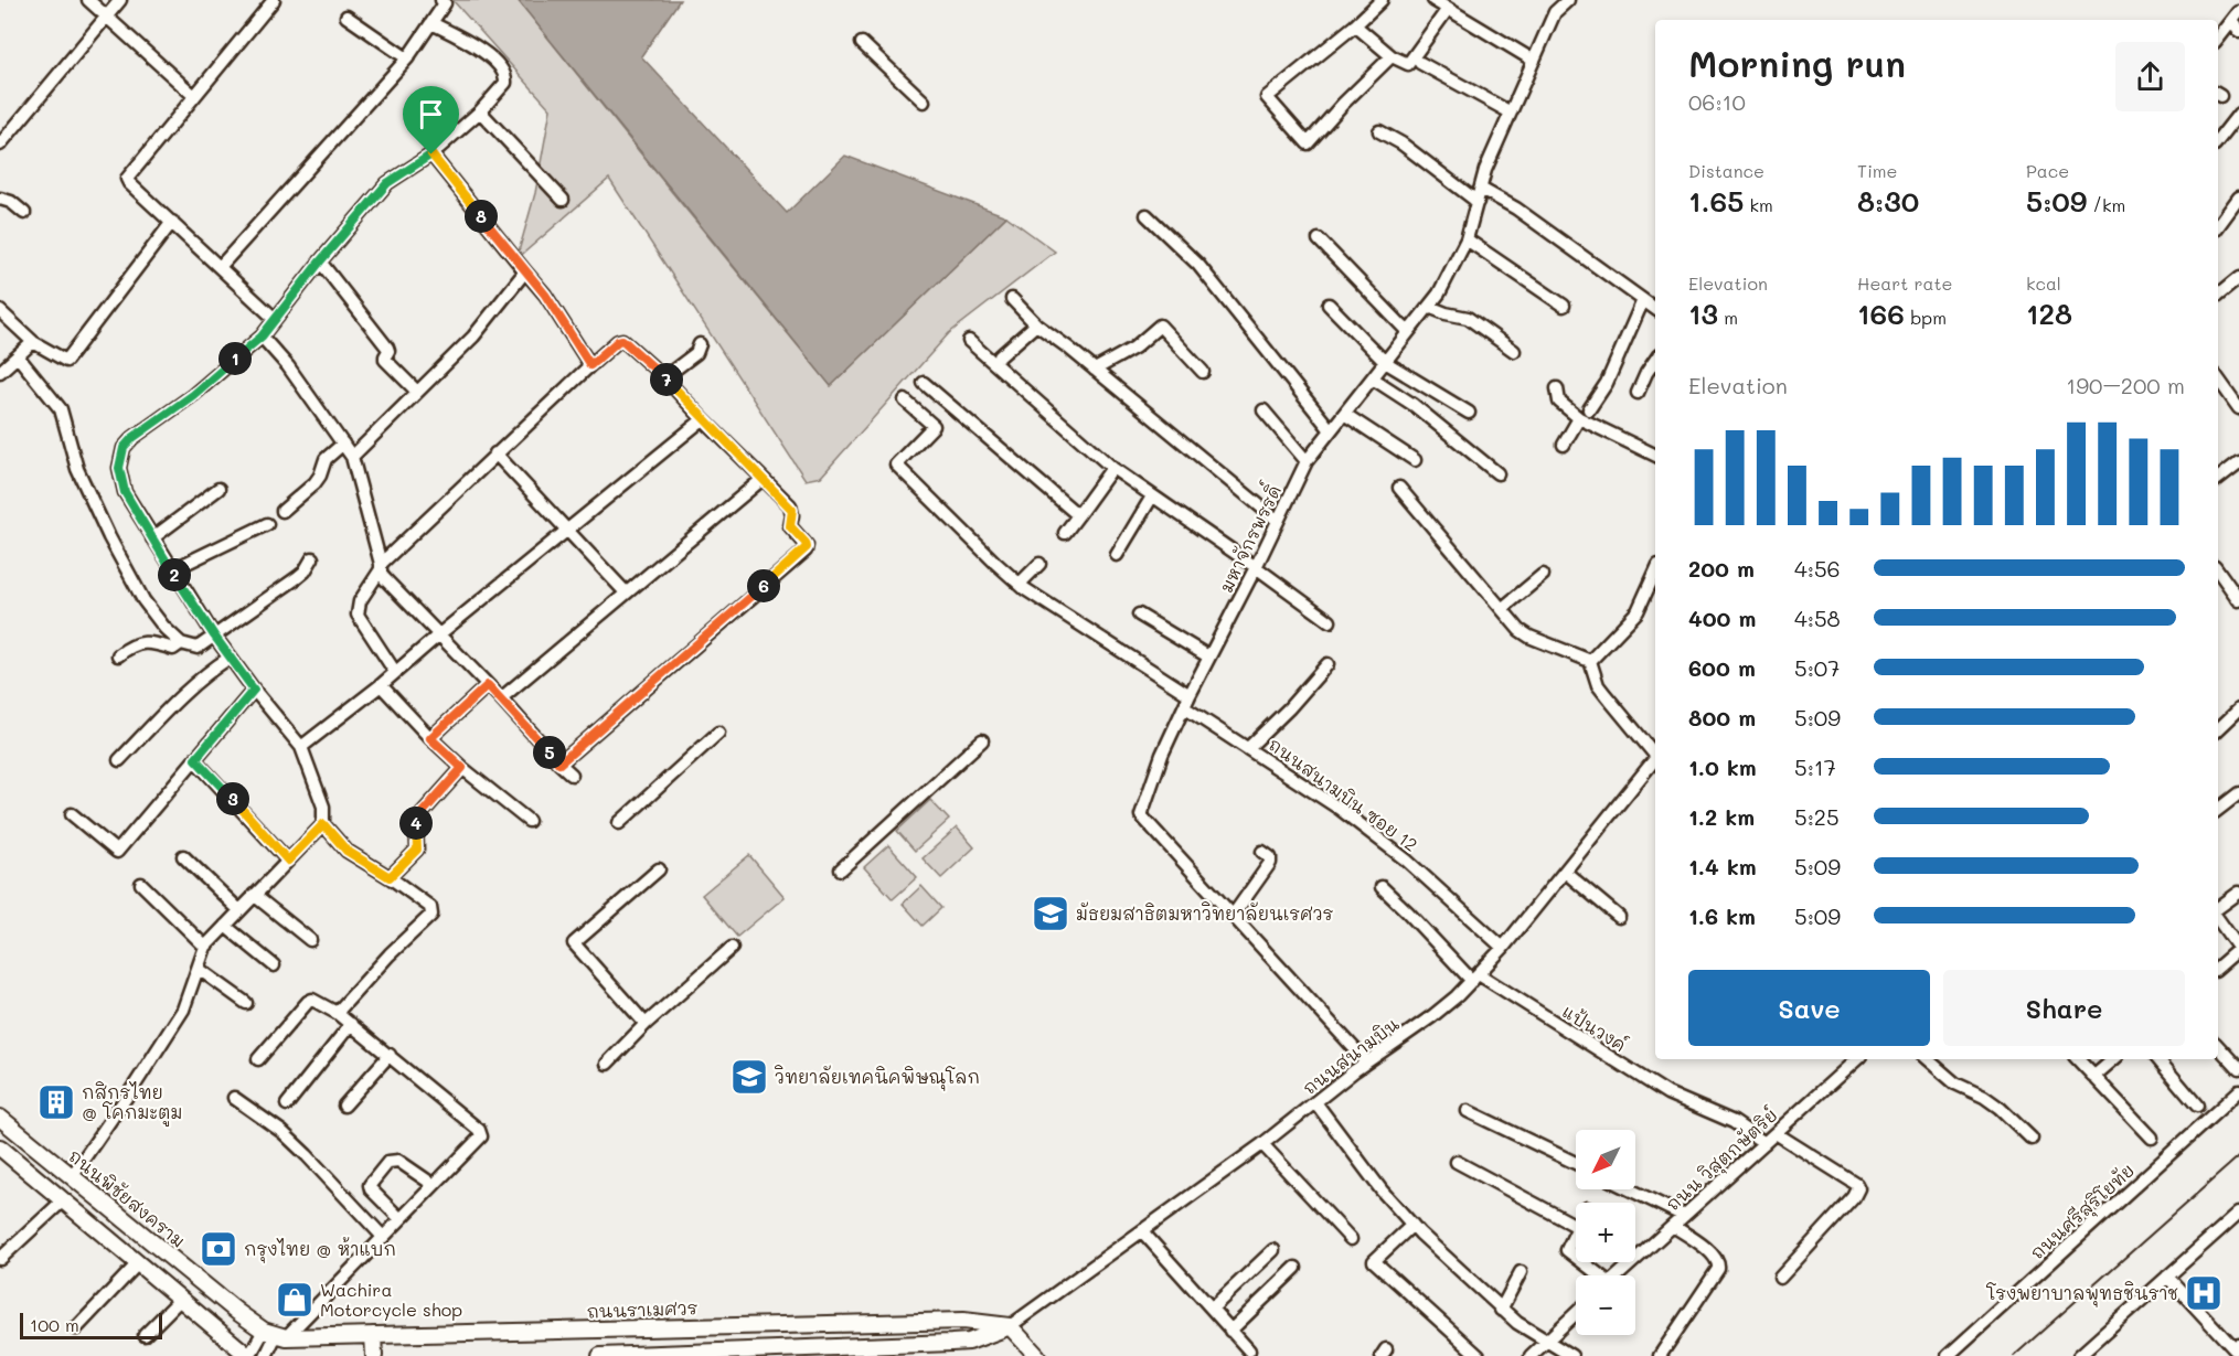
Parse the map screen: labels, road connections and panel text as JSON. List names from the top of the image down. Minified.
{"streets":{"main road":["ถนนพิชัยสงคราม","ถนนราเมศวร"],"street":["มหาจักรพรรดิ์","ถนนสนามบิน ซอย 12","แป้นวงค์","ถนนสนามบิน","ถนน วิสุตกษัตริย์","ถนนศรีสุริโยทัย"]},"crossings":[["มหาจักรพรรดิ์","ถนนสนามบิน ซอย 12"],["มหาจักรพรรดิ์","ถนนสนามบิน"],["ถนนสนามบิน ซอย 12","ถนนสนามบิน"],["แป้นวงค์","ถนนสนามบิน"],["แป้นวงค์","ถนน วิสุตกษัตริย์"],["ถนนสนามบิน","ถนนราเมศวร"],["ถนนพิชัยสงคราม","ถนนราเมศวร"]],"places":{"school or university":["มัธยมสาธิตมหาวิทยาลัยนเรศวร","วิทยาลัยเทคนิคพิษณุโลก"],"building":["กสิกรไทย @ โคกมะตูม"],"bank":["กรุงไทย @ ห้าแบก"],"hospital":["โรงพยาบาลพุทธชินราช"],"shop":["Wachira Motorcycle shop"]},"scale_bar":"100 m","north":"bottom left","page":{"heading":["Morning run","06:10"],"stats":[["Distance","1.65 km"],["Time","8:30"],["Pace","5:09 /km"],["Elevation","13 m"],["Heart rate","166 bpm"],["kcal","128"]],"pins":["8","1","7","2","6","5","3","4"],"chart":["Elevation","190–200 m"],"list":[{"name":"200 m","note":"4:56"},{"name":"400 m","note":"4:58"},{"name":"600 m","note":"5:07"},{"name":"800 m","note":"5:09"},{"name":"1.0 km","note":"5:17"},{"name":"1.2 km","note":"5:25"},{"name":"1.4 km","note":"5:09"},{"name":"1.6 km","note":"5:09"}],"buttons":["Save","Share"],"map_buttons":["+","−"],"scale":"100 m"}}
